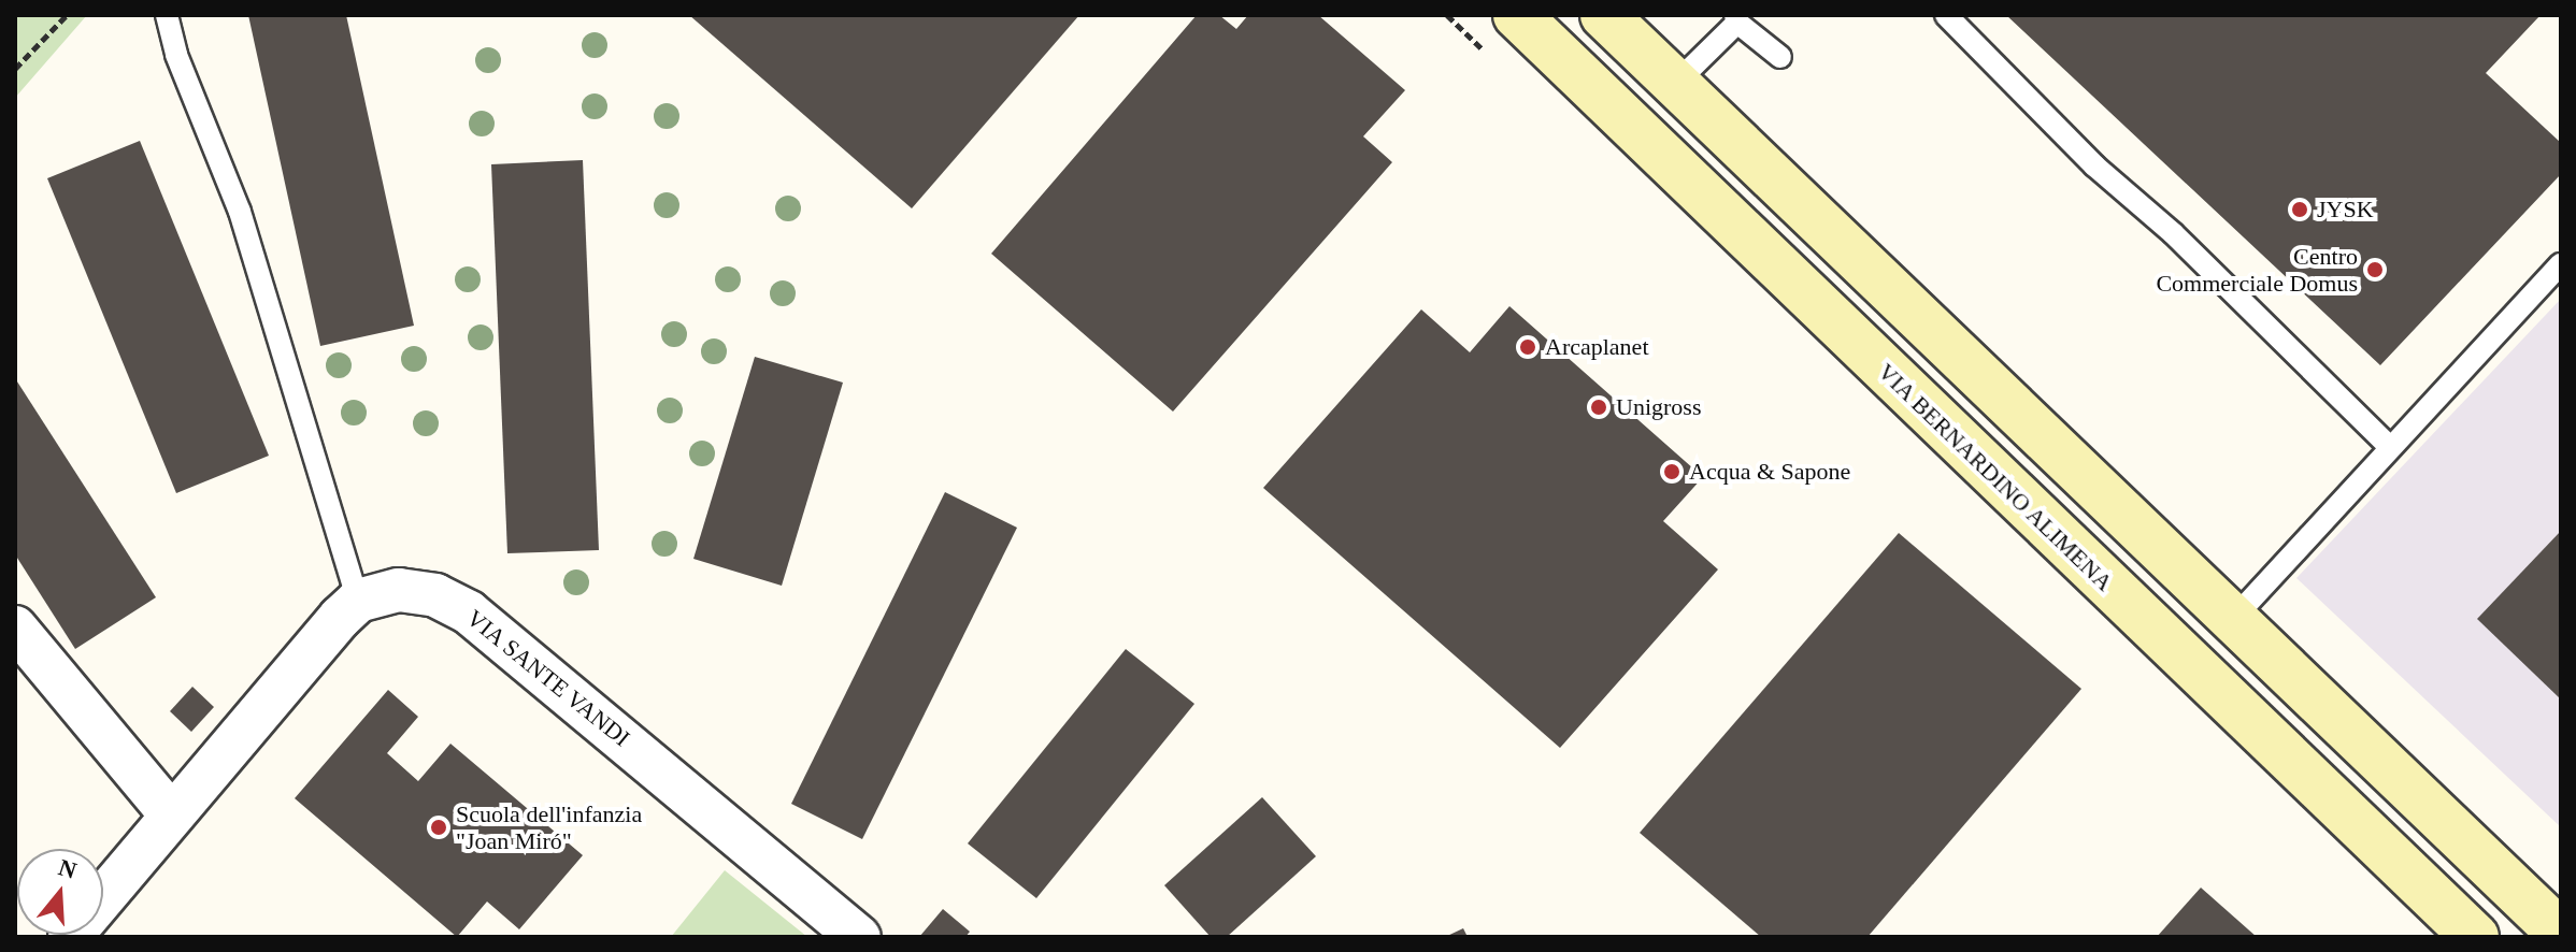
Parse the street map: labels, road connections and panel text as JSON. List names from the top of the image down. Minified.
{"streets":{"street":["VIA BERNARDINO ALIMENA","VIA SANTE VANDI"]},"places":["JYSK","Centro Commerciale Domus","Arcaplanet","Unigross","Acqua & Sapone","Scuola dell'infanzia \"Joan Miró\""],"north":"top"}
